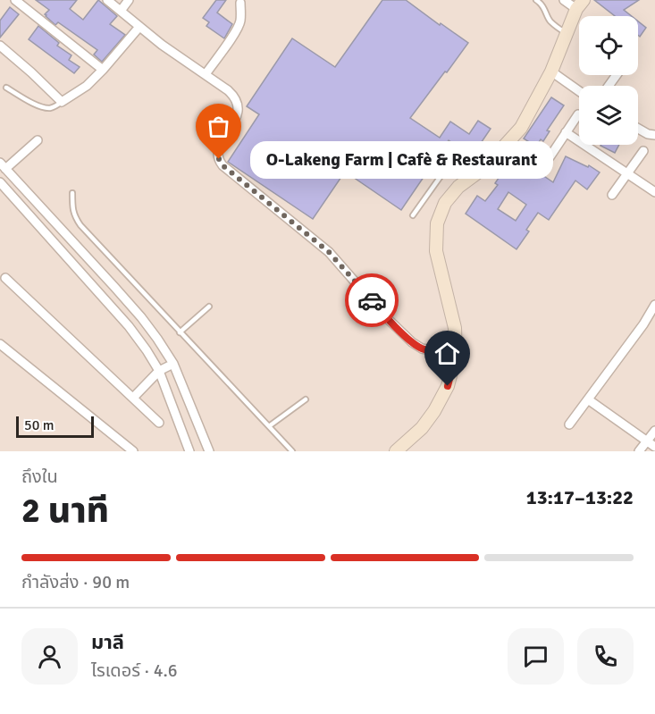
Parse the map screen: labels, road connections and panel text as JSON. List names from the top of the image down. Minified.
{"places":["O-Lakeng Farm | Cafè & Restaurant"],"scale_bar":"50 m","page":{"bubble":"O-Lakeng Farm | Cafè & Restaurant","scale":"50 m","heading":["2 นาที","ถึงใน","13:17–13:22"],"panel":["มาลี","ไรเดอร์ · 4.6"],"bar":"กำลังส่ง · 90 m"}}
